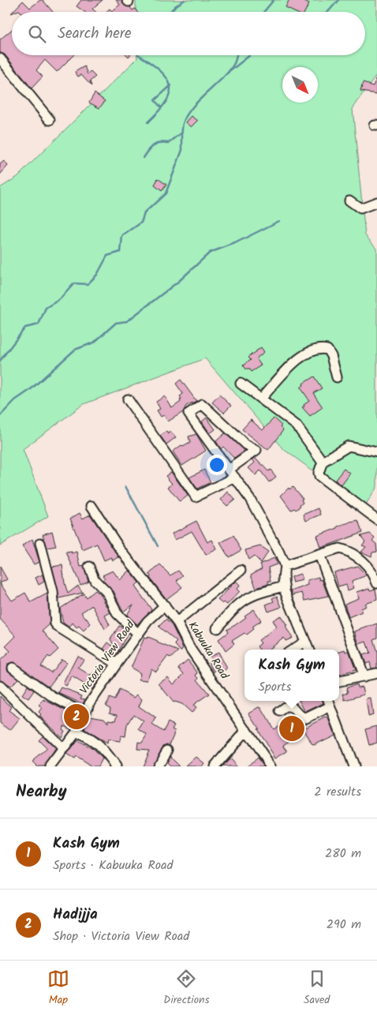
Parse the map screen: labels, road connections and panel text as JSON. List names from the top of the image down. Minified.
{"streets":{"street":["Kabuuka Road","Victoria View Road"]},"crossings":[["Kabuuka Road","Victoria View Road"]],"north":"bottom right","page":{"search":"Search here","popup":["Kash Gym","Sports"],"pins":["2","1"],"heading":["Nearby","2 results"],"list":[{"mark":"1","name":"Kash Gym","note":"Sports · Kabuuka Road","value":"280 m"},{"mark":"2","name":"Hadijja","note":"Shop · Victoria View Road","value":"290 m"}],"nav":["Map","Directions","Saved"]}}
